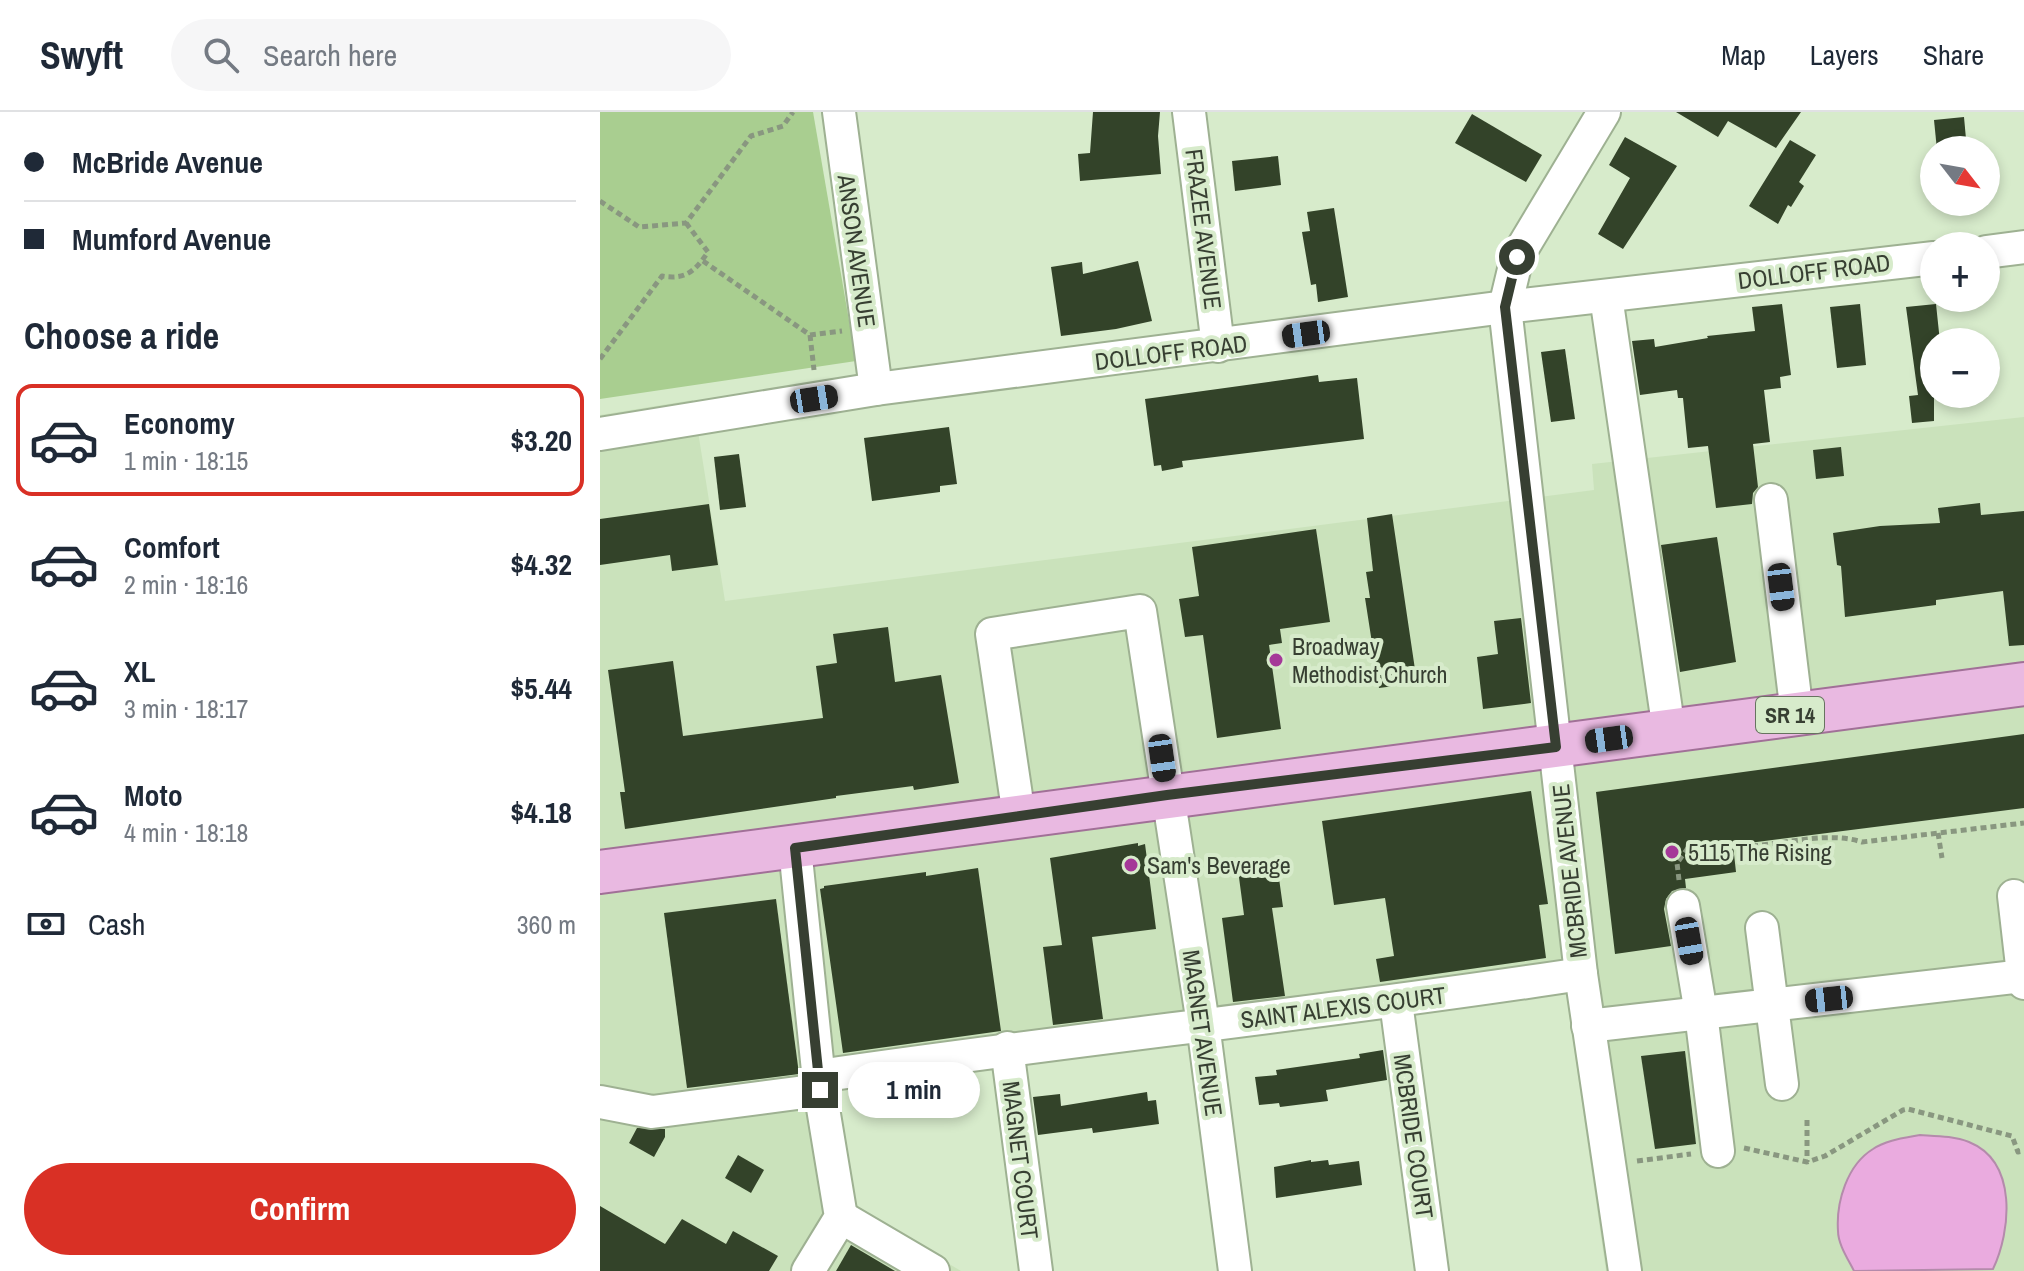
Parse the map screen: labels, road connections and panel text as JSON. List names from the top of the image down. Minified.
{"streets":{"main road":["SR 14"],"street":["FRAZEE AVENUE","ANSON AVENUE","DOLLOFF ROAD","MCBRIDE AVENUE","SAINT ALEXIS COURT","MAGNET AVENUE","MCBRIDE COURT","MAGNET COURT"]},"crossings":[["FRAZEE AVENUE","DOLLOFF ROAD"],["ANSON AVENUE","DOLLOFF ROAD"],["DOLLOFF ROAD","MCBRIDE AVENUE"],["SR 14","MCBRIDE AVENUE"],["SR 14","MAGNET AVENUE"],["MCBRIDE AVENUE","SAINT ALEXIS COURT"],["SAINT ALEXIS COURT","MAGNET AVENUE"],["SAINT ALEXIS COURT","MCBRIDE COURT"],["SAINT ALEXIS COURT","MAGNET COURT"]],"places":["Broadway Methodist Church","5115 The Rising","Sam's Beverage"],"north":"bottom right","page":{"header":"Swyft","search":"Search here","nav":["Map","Layers","Share"],"banner":["McBride Avenue","Mumford Avenue"],"map_buttons":["+","−"],"heading":"Choose a ride","list":[{"name":"Economy","note":"1 min · 18:15","value":"$3.20"},{"name":"Comfort","note":"2 min · 18:16","value":"$4.32"},{"name":"XL","note":"3 min · 18:17","value":"$5.44"},{"name":"Moto","note":"4 min · 18:18","value":"$4.18"}],"pay":["Cash","360 m"],"bubble":"1 min","buttons":"Confirm"}}
